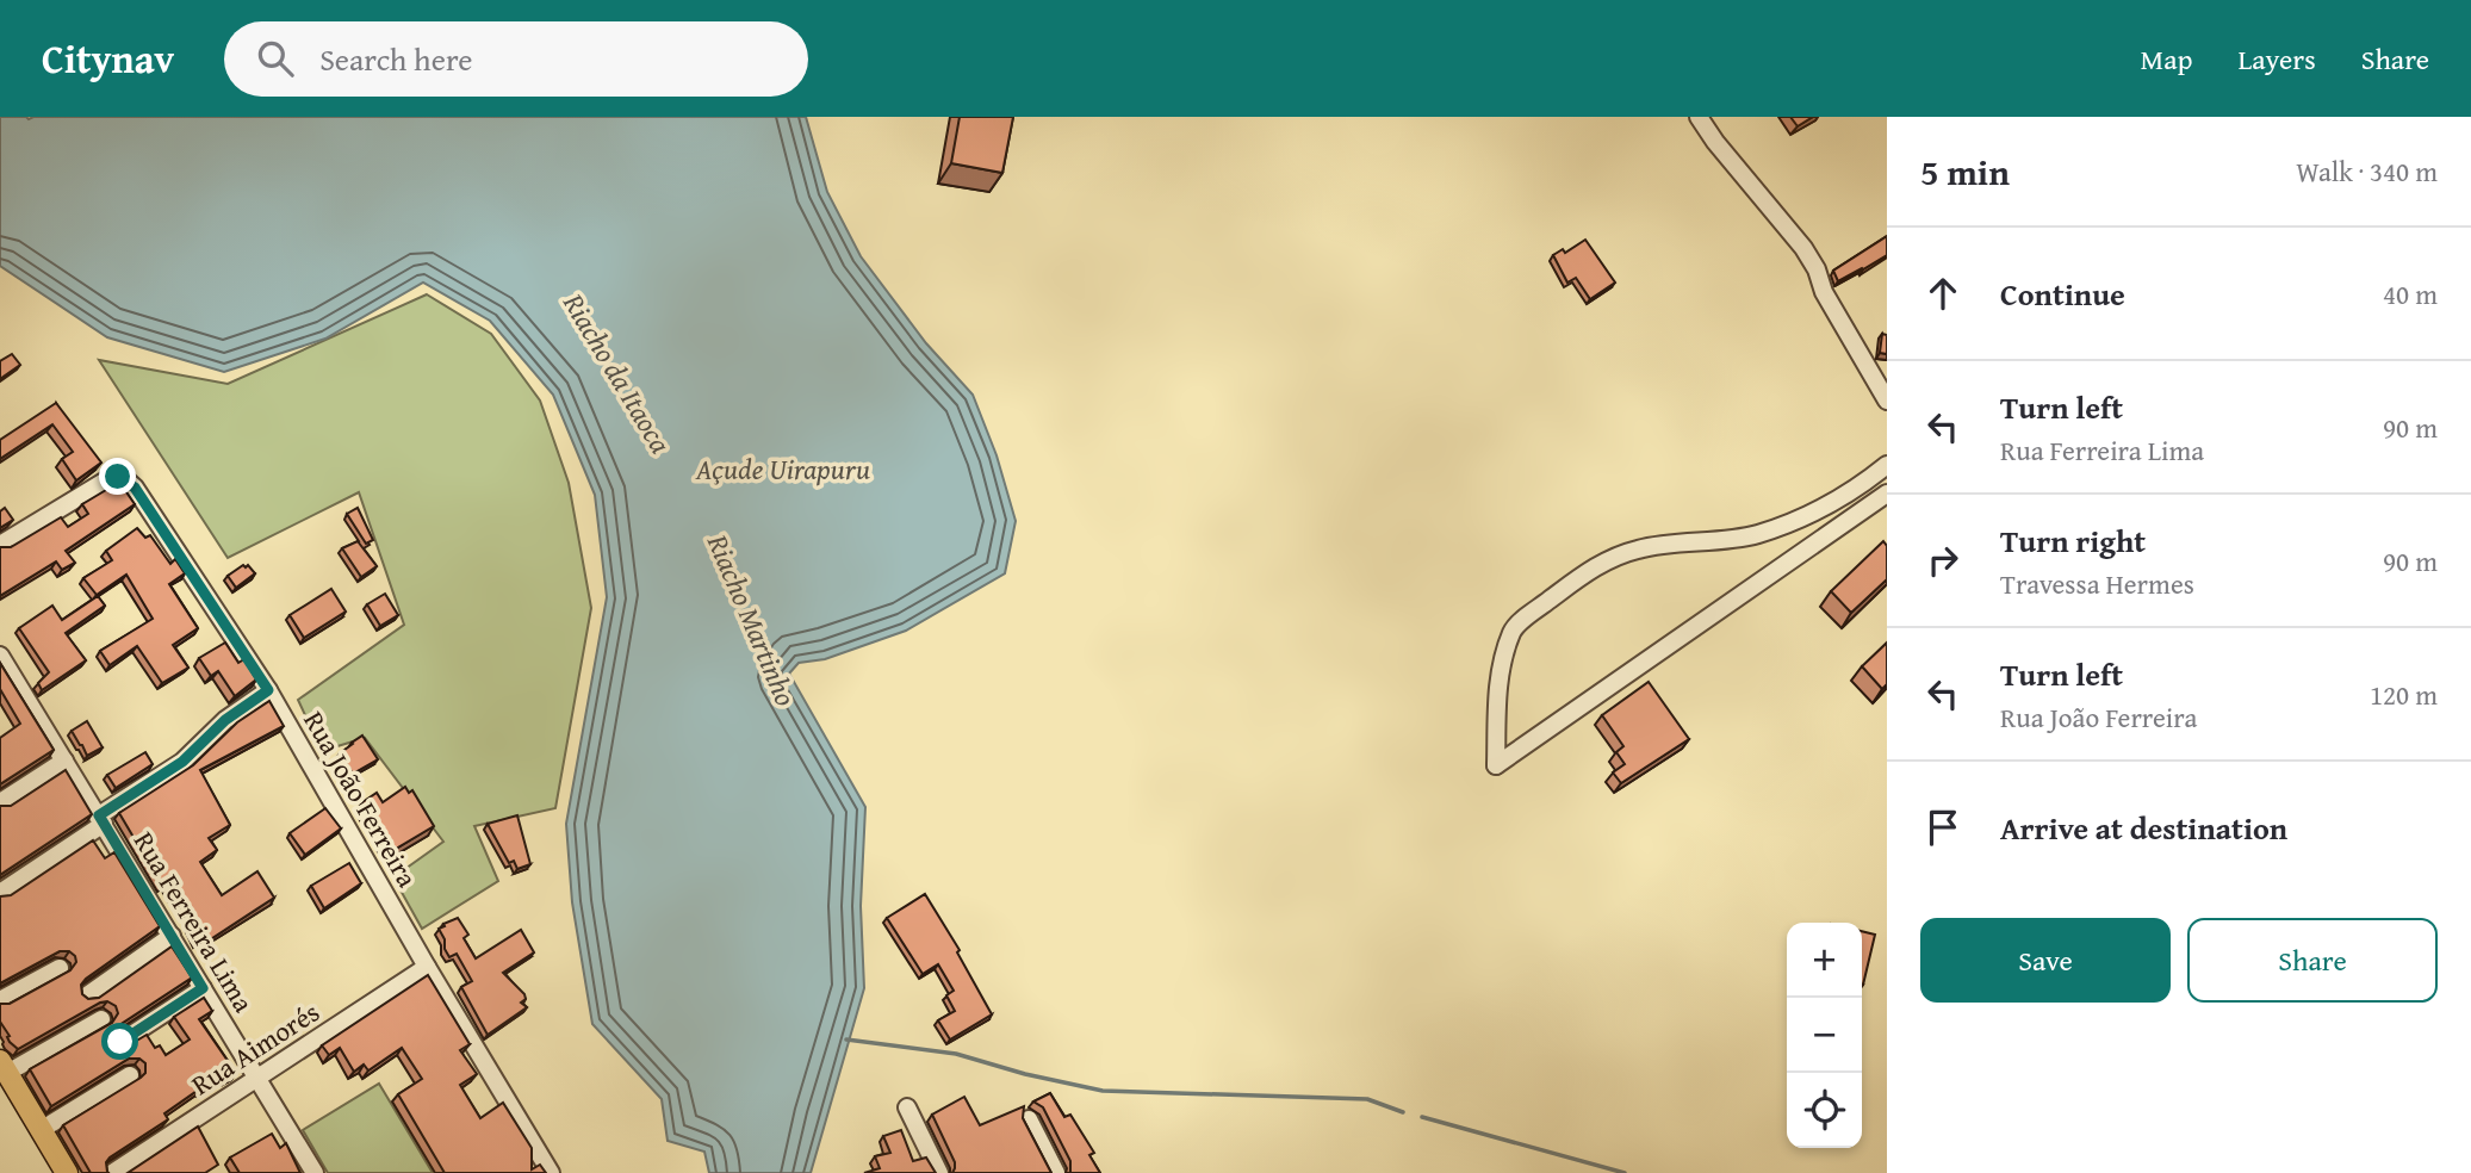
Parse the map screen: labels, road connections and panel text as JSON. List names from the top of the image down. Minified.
{"streets":{"street":["Rua João Ferreira","Rua Ferreira Lima","Rua Aimorés"]},"crossings":[["Rua João Ferreira","Rua Aimorés"],["Rua Ferreira Lima","Rua Aimorés"]],"water":["Riacho da Itaoca","Açude Uirapuru","Riacho Martinho"],"page":{"header":"Citynav","search":"Search here","nav":["Map","Layers","Share"],"heading":["5 min","Walk · 340 m"],"list":[["Continue","40 m"],["Turn left","Rua Ferreira Lima","90 m"],["Turn right","Travessa Hermes","90 m"],["Turn left","Rua João Ferreira","120 m"],"Arrive at destination"],"buttons":["Save","Share"],"map_buttons":["+","−"]}}
